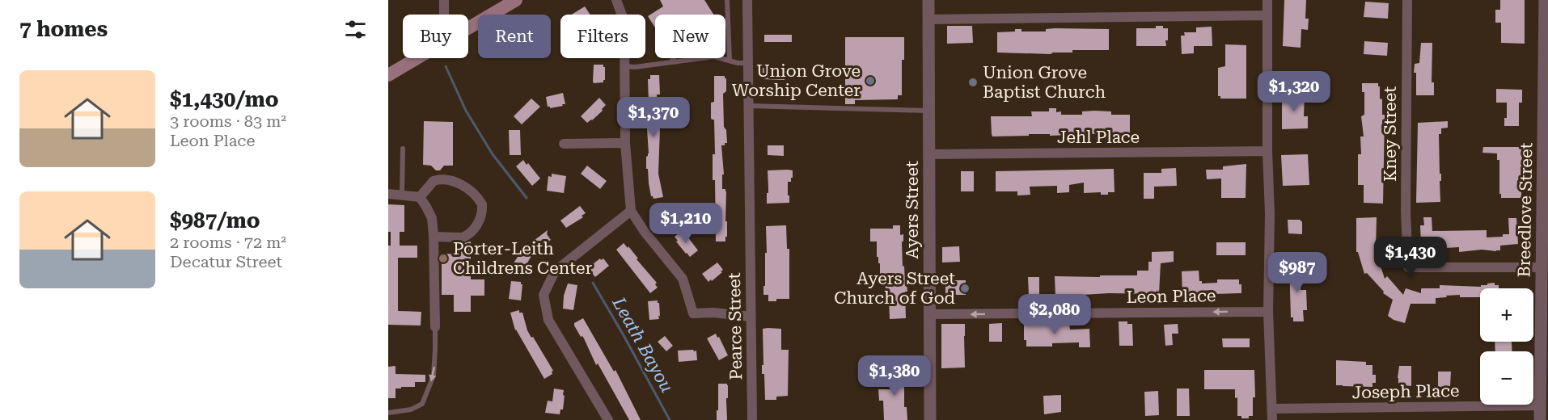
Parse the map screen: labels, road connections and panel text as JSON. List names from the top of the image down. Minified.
{"streets":{"street":["Kney Street","Jehl Place","Ayers Street","Breedlove Street","Leon Place","Pearce Street","Joseph Place"]},"crossings":[["Kney Street","Breedlove Street"],["Jehl Place","Ayers Street"],["Ayers Street","Leon Place"],["Breedlove Street","Joseph Place"]],"one_way":["Leon Place"],"water":["Leath Bayou"],"places":["Union Grove Worship Center","Union Grove Baptist Church","Porter-Leith Childrens Center","Ayers Street Church of God"],"page":{"heading":"7 homes","chip":["Buy","Rent","Filters","New"],"list":[{"name":"$1,430/mo","note":"3 rooms · 83 m² · Leon Place"},{"name":"$987/mo","note":"2 rooms · 72 m² · Decatur Street"}],"price":["$1,320","$1,370","$1,210","$1,430","$987","$2,080","$1,380"],"map_buttons":["+","−"]}}
